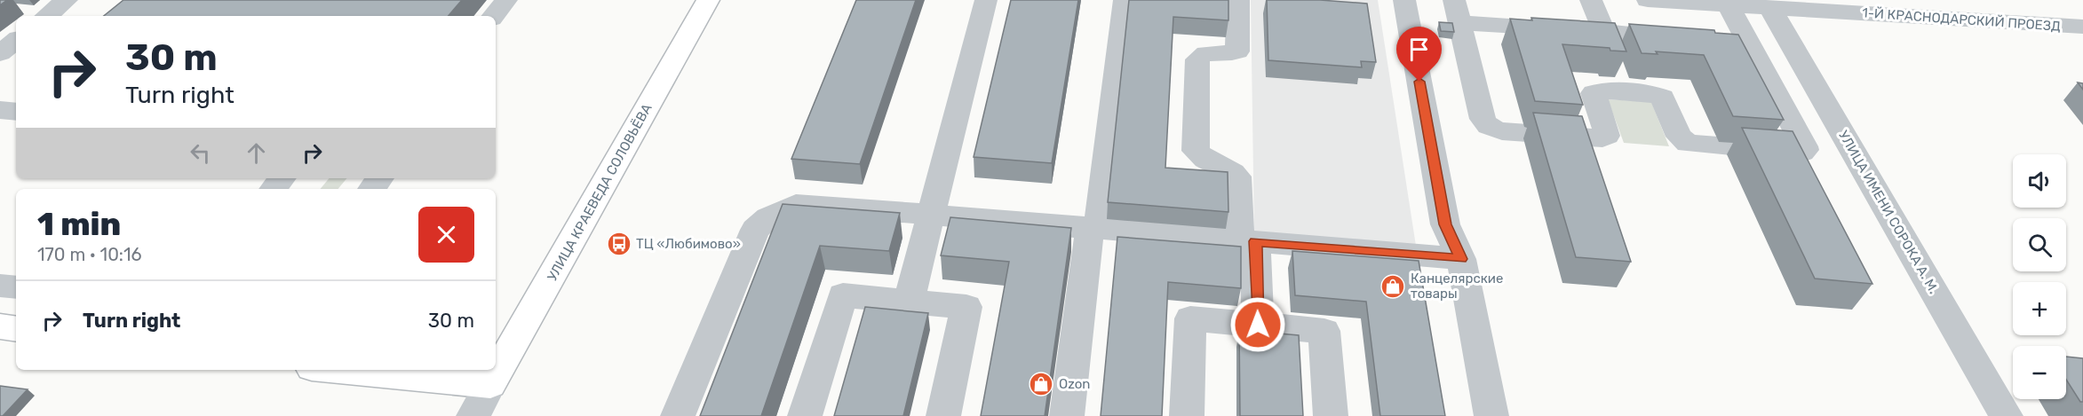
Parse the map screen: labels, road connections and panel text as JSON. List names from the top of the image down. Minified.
{"streets":{"main road":["УЛИЦА КРАЕВЕДА СОЛОВЬЁВА"],"street":["1-Й КРАСНОДАРСКИЙ ПРОЕЗД","УЛИЦА ИМЕНИ СОРОКА А. М."]},"crossings":[["1-Й КРАСНОДАРСКИЙ ПРОЕЗД","УЛИЦА ИМЕНИ СОРОКА А. М."]],"places":{"bus stop":["ТЦ «Любимово»"],"shop":["Канцелярские товары","Ozon"]},"page":{"turn":["30 m","Turn right"],"map_buttons":["+","−"],"heading":["1 min","170 m · 10:16"],"list":[{"name":"Turn right","value":"30 m"}]}}
